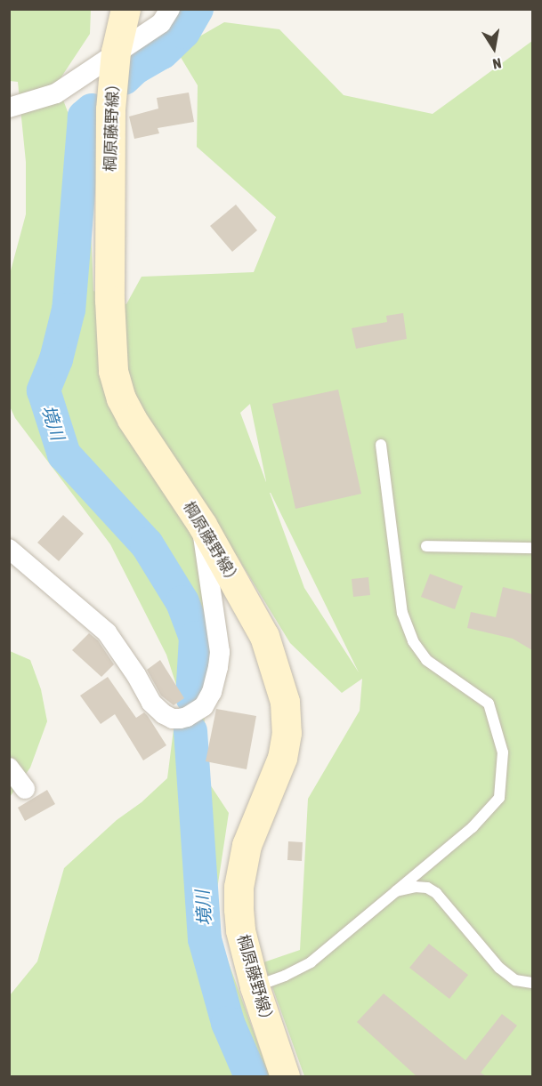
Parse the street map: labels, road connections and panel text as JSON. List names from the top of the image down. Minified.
{"streets":{"main road":["棡原藤野線）"]},"water":["境川"],"north":"bottom"}
